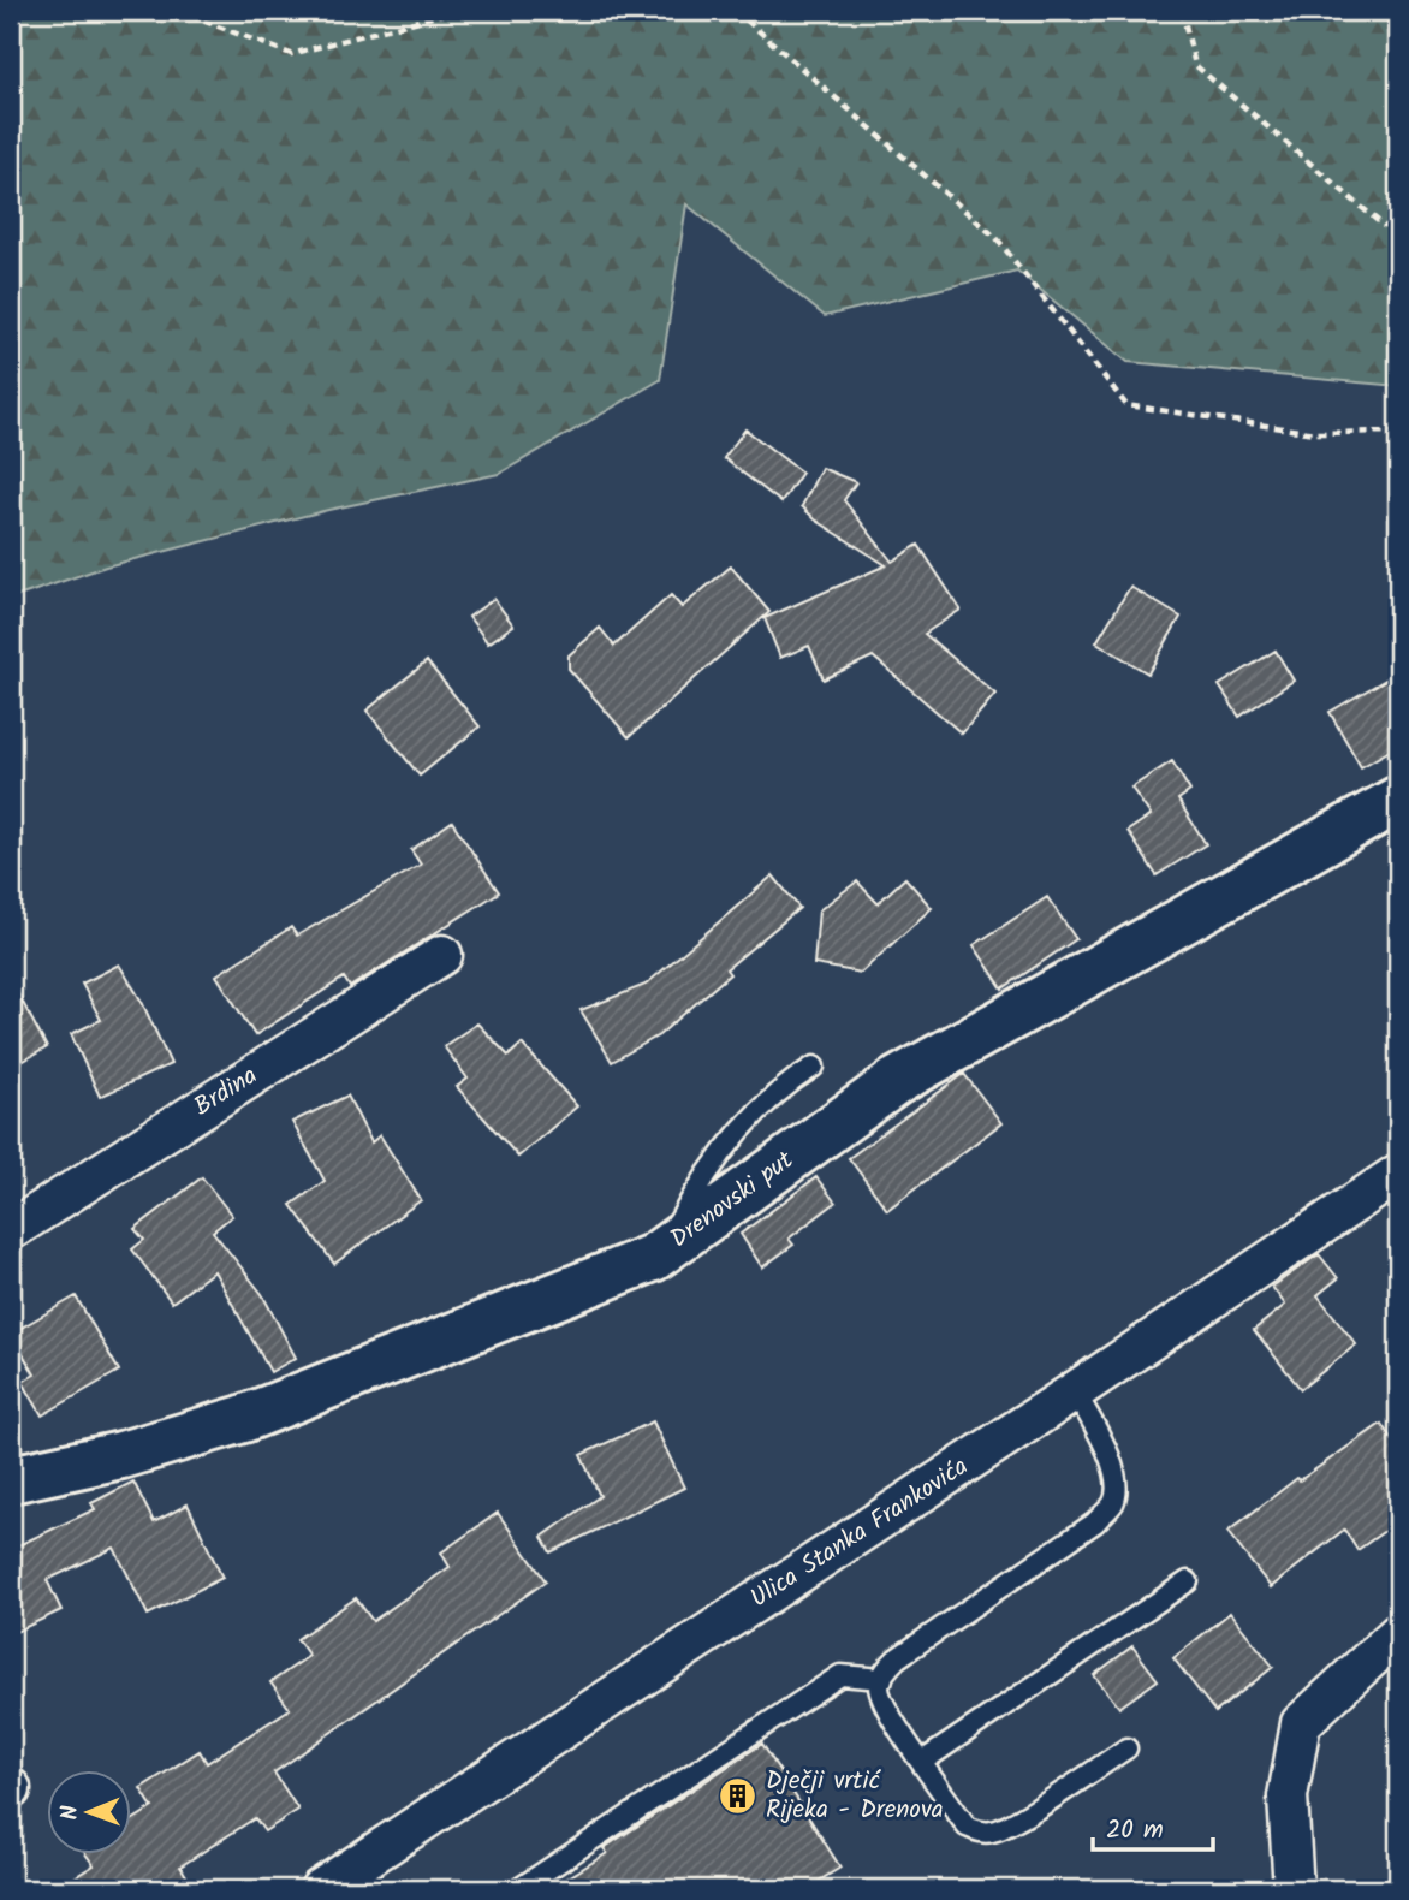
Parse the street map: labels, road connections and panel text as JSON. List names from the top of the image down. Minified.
{"streets":{"main road":["Drenovski put"],"street":["Brdina","Ulica Stanka Frankovića"]},"places":{"building":["Dječji vrtić Rijeka - Drenova"]},"scale_bar":"20 m","north":"left"}
